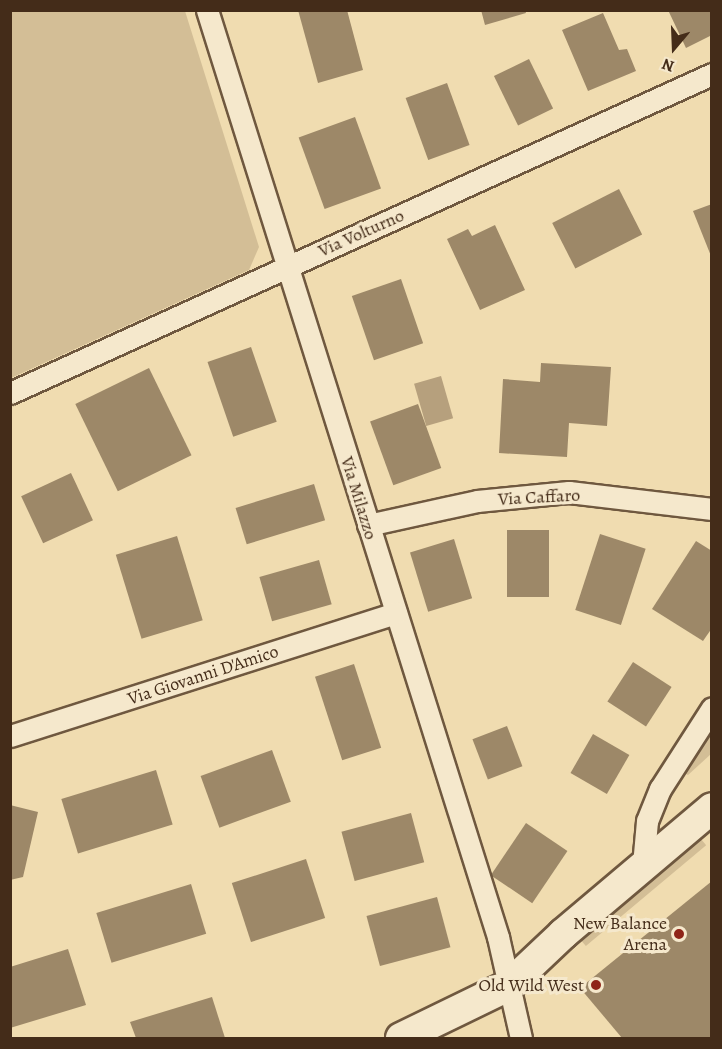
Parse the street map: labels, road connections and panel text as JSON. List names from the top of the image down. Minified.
{"streets":{"street":["Via Volturno","Via Caffaro","Via Milazzo","Via Giovanni D'Amico"]},"crossings":[["Via Volturno","Via Milazzo"],["Via Caffaro","Via Milazzo"],["Via Milazzo","Via Giovanni D'Amico"]],"places":["New Balance Arena","Old Wild West"],"north":"bottom"}
